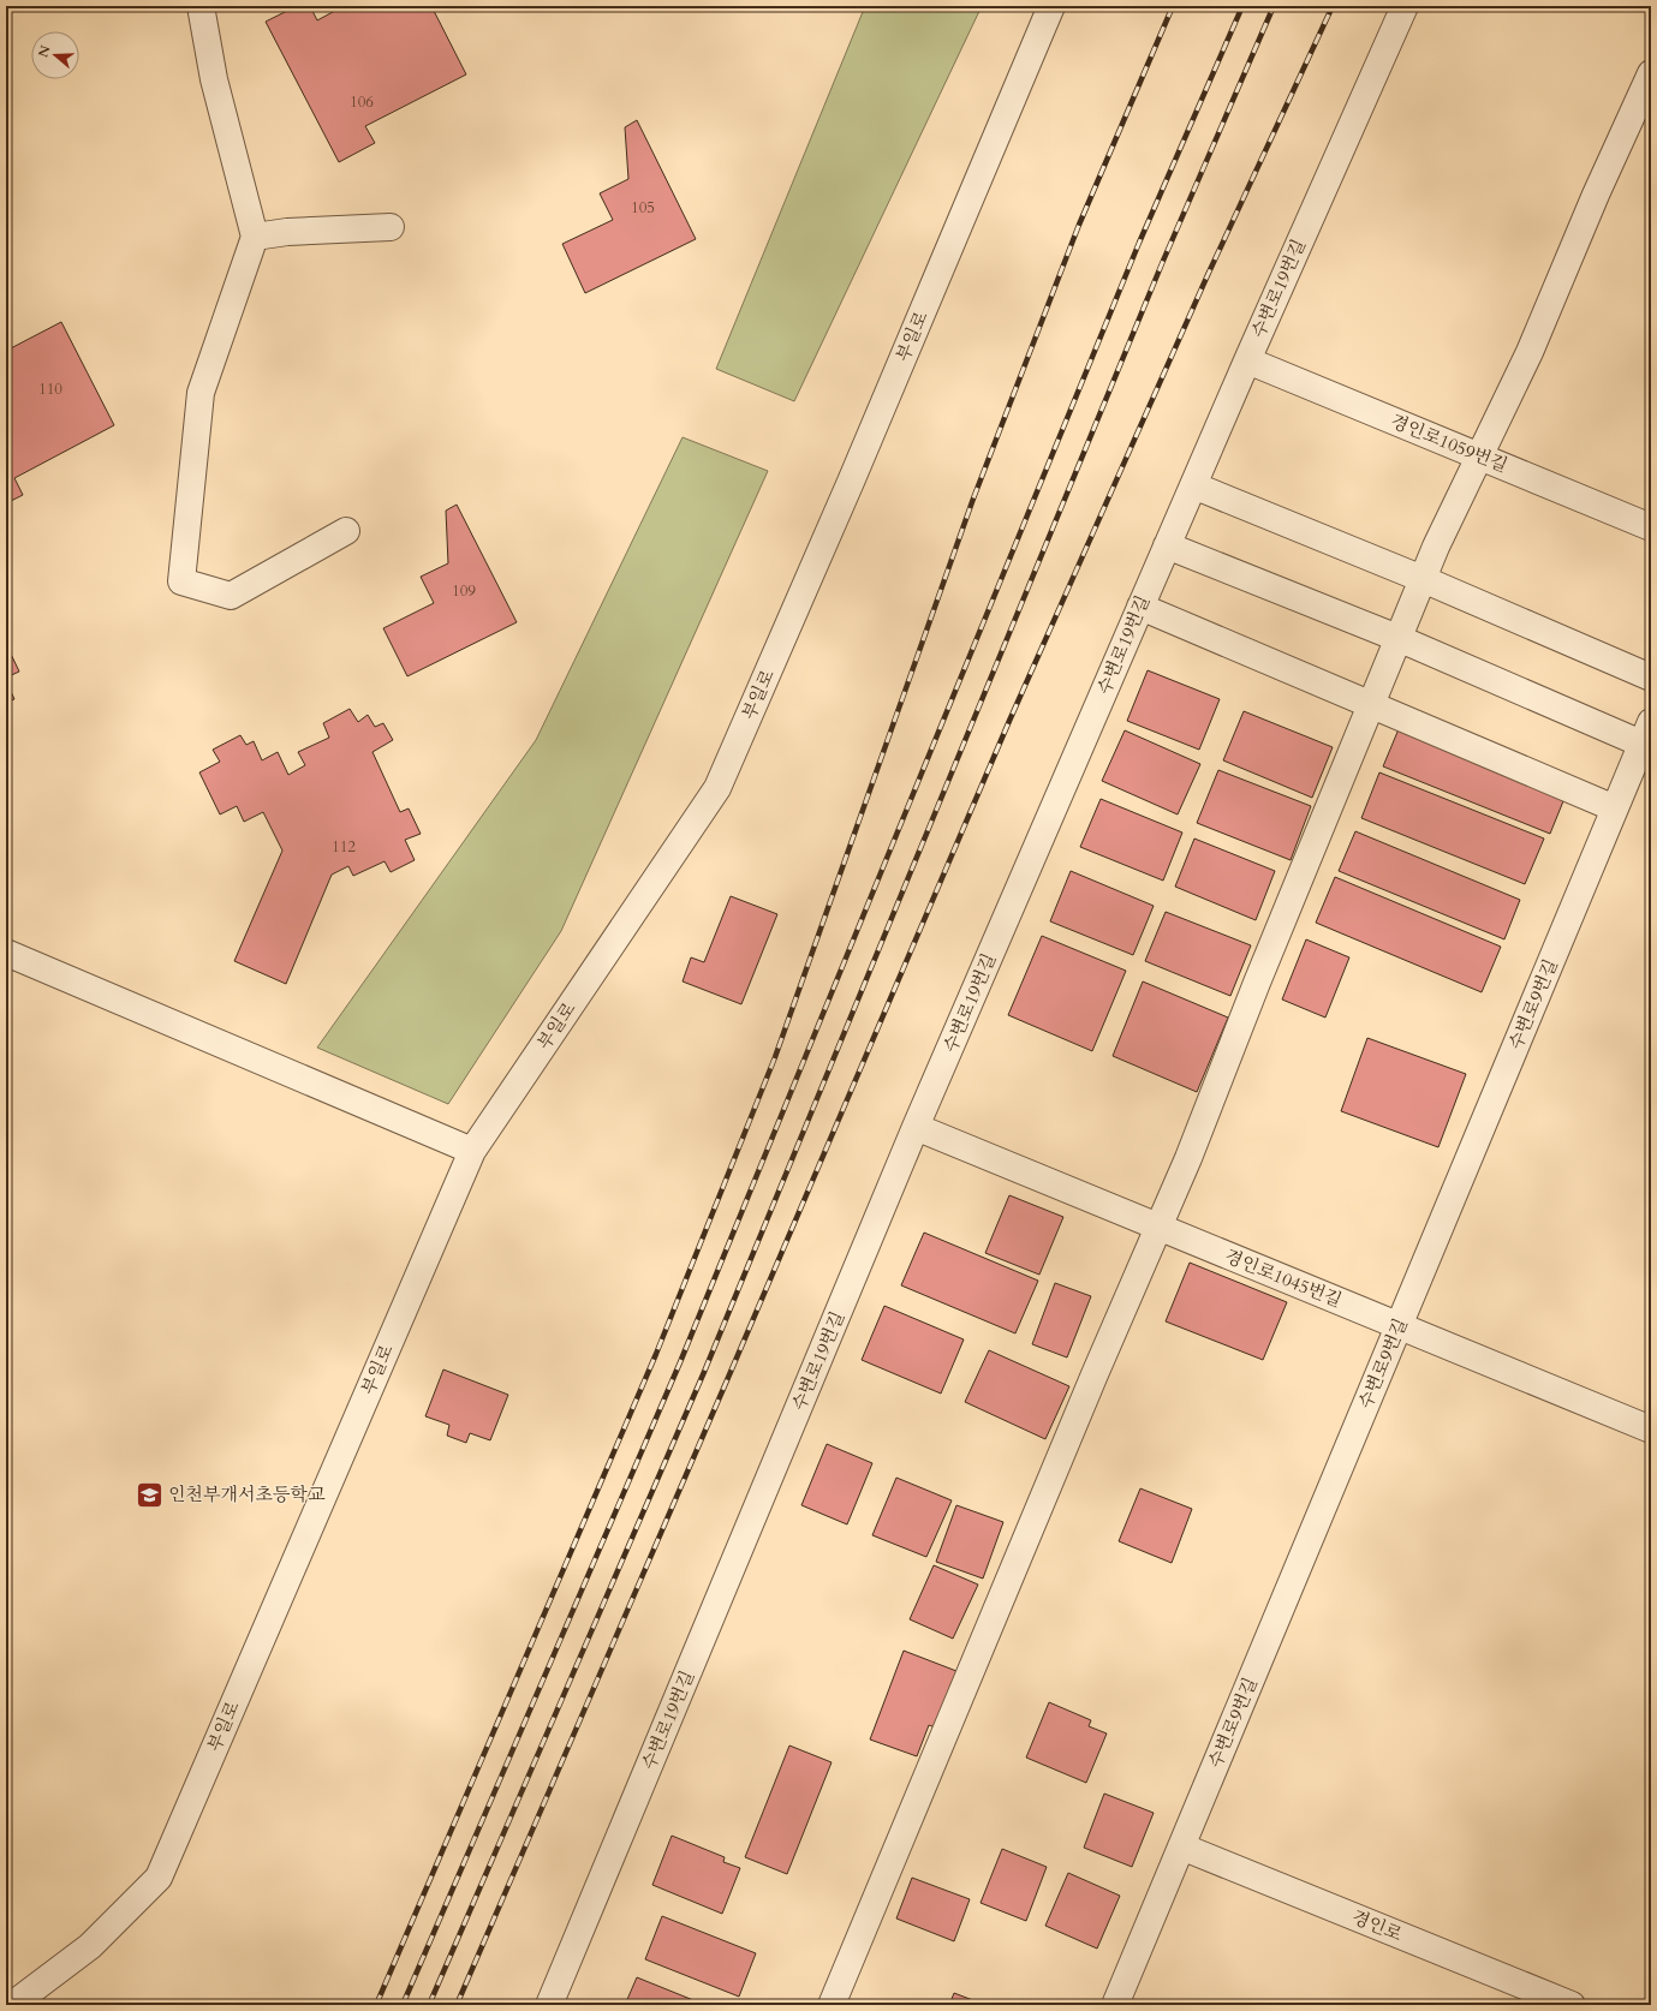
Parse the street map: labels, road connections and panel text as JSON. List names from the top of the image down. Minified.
{"streets":{"street":["수변로19번길","부일로","경인로1059번길","수변로9번길","경인로1045번길","경인로"]},"crossings":[["수변로19번길","경인로1059번길"],["수변로19번길","경인로1045번길"],["수변로9번길","경인로1045번길"],["수변로9번길","경인로"]],"places":{"school or university":["인천부개서초등학교"]},"house_numbers":["106","105","110","109","112"],"north":"left"}
